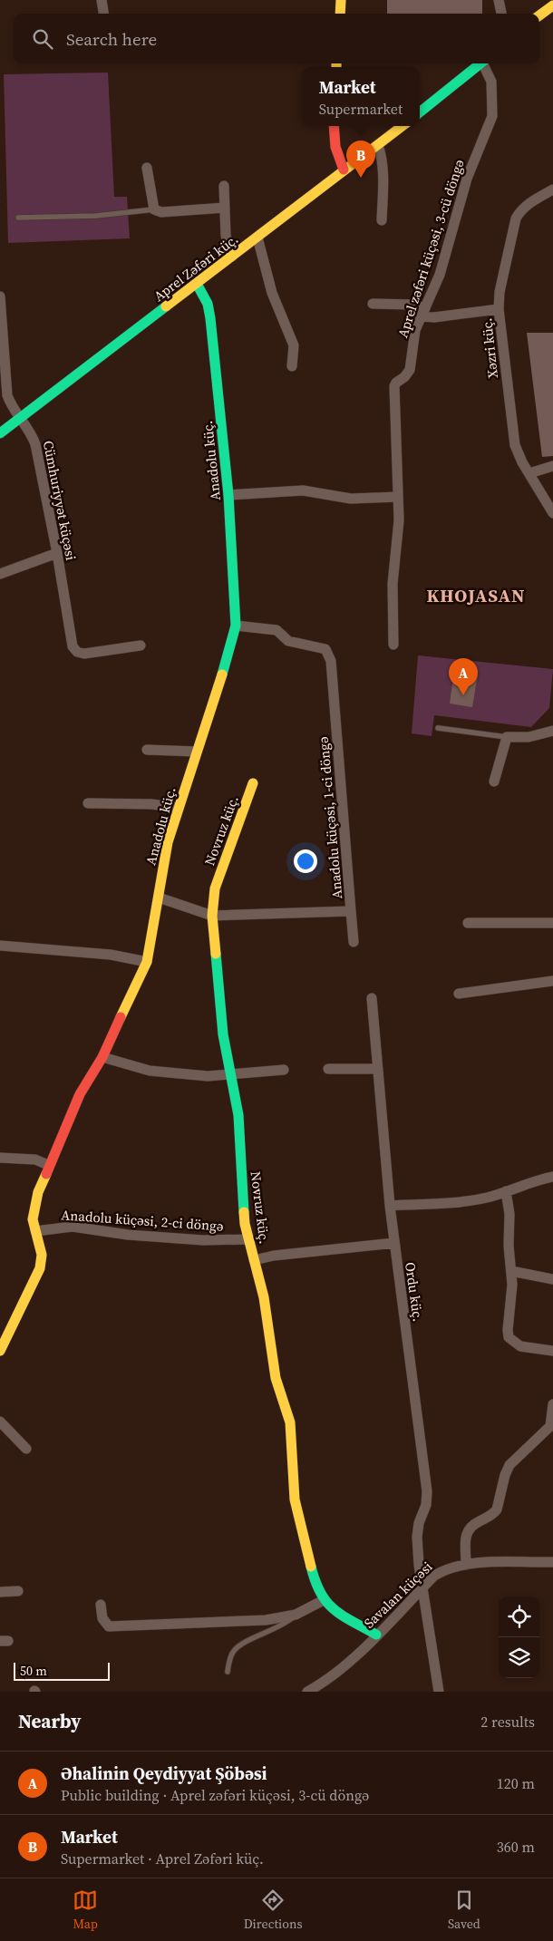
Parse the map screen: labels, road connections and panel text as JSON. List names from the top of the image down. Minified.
{"streets":{"street":["Aprel zəfəri küçəsi, 3-cü döngə","Aprel Zəfəri küç.","Xəzri küç.","Anadolu küç.","Cümhuriyyət küçəsi","Anadolu küçəsi, 1-ci döngə","Novruz küç.","Anadolu küçəsi, 2-ci döngə","Ordu küç.","Savalan küçəsi"]},"crossings":[["Aprel Zəfəri küç.","Anadolu küç."],["Aprel Zəfəri küç.","Cümhuriyyət küçəsi"],["Anadolu küç.","Anadolu küçəsi, 1-ci döngə"],["Anadolu küç.","Anadolu küçəsi, 2-ci döngə"],["Anadolu küçəsi, 1-ci döngə","Novruz küç."],["Novruz küç.","Anadolu küçəsi, 2-ci döngə"],["Novruz küç.","Savalan küçəsi"],["Ordu küç.","Savalan küçəsi"]],"districts":["KHOJASAN"],"scale_bar":"50 m","page":{"search":"Search here","popup":["Market","Supermarket"],"pins":["B","A"],"scale":"50 m","heading":["Nearby","2 results"],"list":[{"mark":"A","name":"Əhalinin Qeydiyyat Şöbəsi","note":"Public building · Aprel zəfəri küçəsi, 3-cü döngə","value":"120 m"},{"mark":"B","name":"Market","note":"Supermarket · Aprel Zəfəri küç.","value":"360 m"}],"nav":["Map","Directions","Saved"]}}
